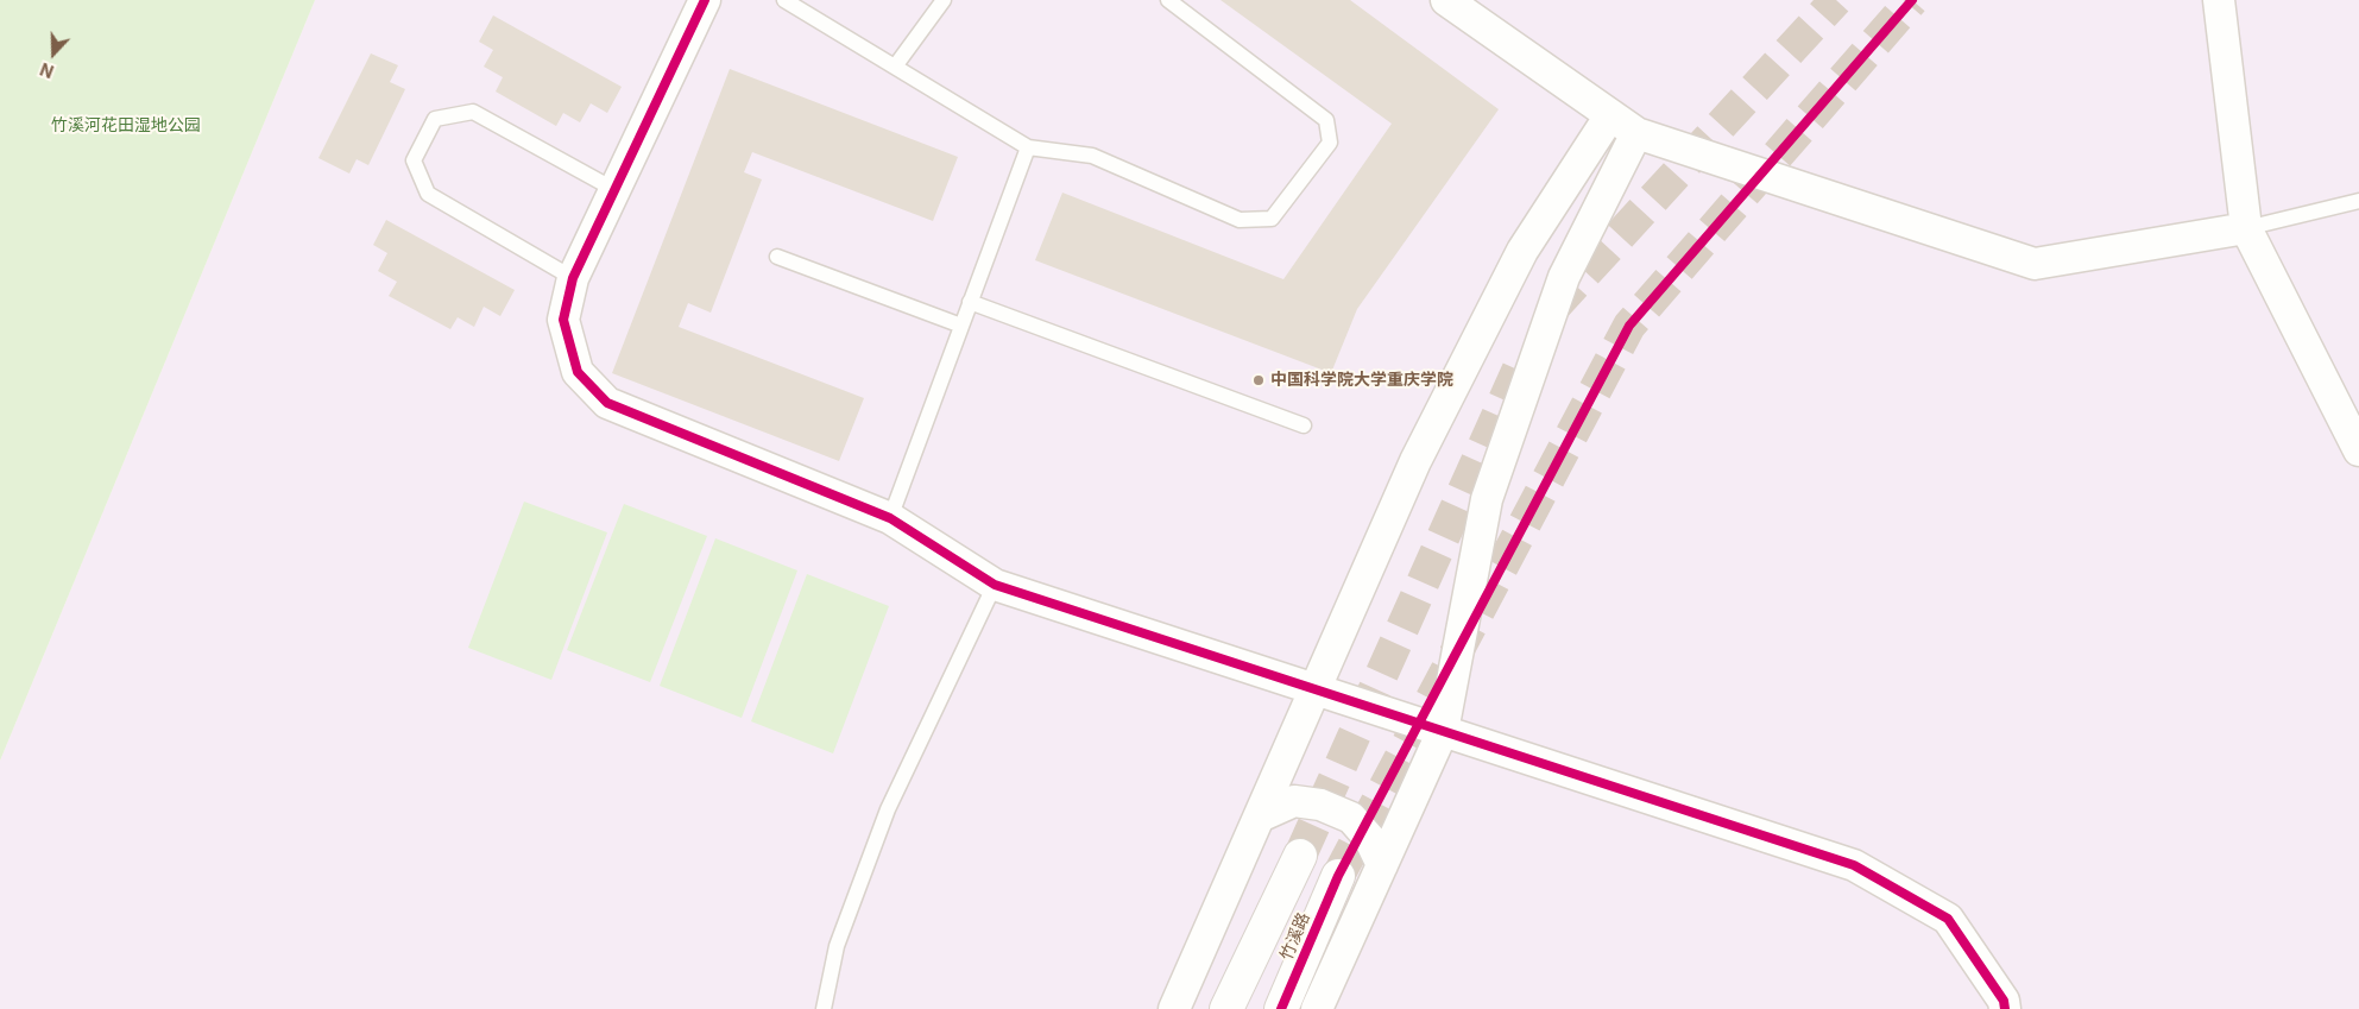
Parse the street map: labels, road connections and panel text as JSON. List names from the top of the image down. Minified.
{"streets":{"street":["竹溪路"]},"parks":["竹溪河花田湿地公园"],"places":["中国科学院大学重庆学院"],"north":"bottom"}
